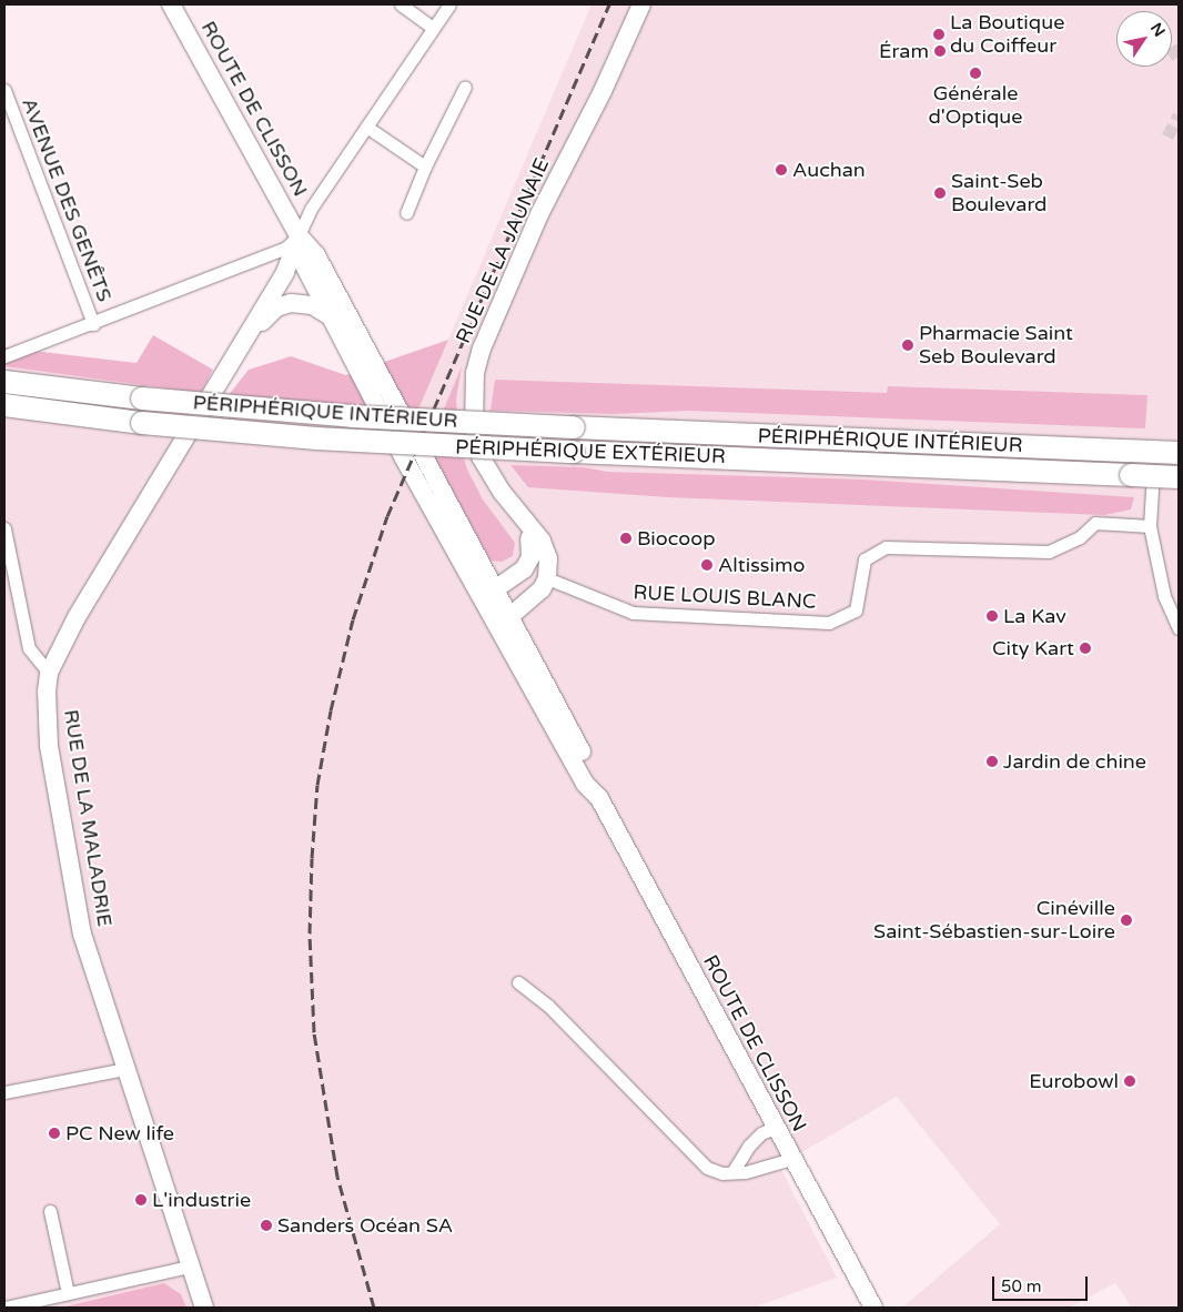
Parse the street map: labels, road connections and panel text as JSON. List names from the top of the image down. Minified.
{"streets":{"highway":["PÉRIPHÉRIQUE INTÉRIEUR","PÉRIPHÉRIQUE EXTÉRIEUR"],"main road":["ROUTE DE CLISSON","RUE DE LA JAUNAIE","RUE DE LA MALADRIE"],"street":["AVENUE DES GENÊTS","RUE LOUIS BLANC"]},"crossings":[["ROUTE DE CLISSON","RUE DE LA JAUNAIE"],["ROUTE DE CLISSON","RUE DE LA MALADRIE"],["RUE DE LA JAUNAIE","RUE LOUIS BLANC"]],"places":["La Boutique du Coiffeur","Éram","Générale d'Optique","Auchan","Saint-Seb Boulevard","Pharmacie Saint Seb Boulevard","Biocoop","Altissimo","La Kav","City Kart","Jardin de chine","Cinéville Saint-Sébastien-sur-Loire","Eurobowl","PC New life","L'industrie","Sanders Océan SA"],"scale_bar":"50 m","north":"top right"}
